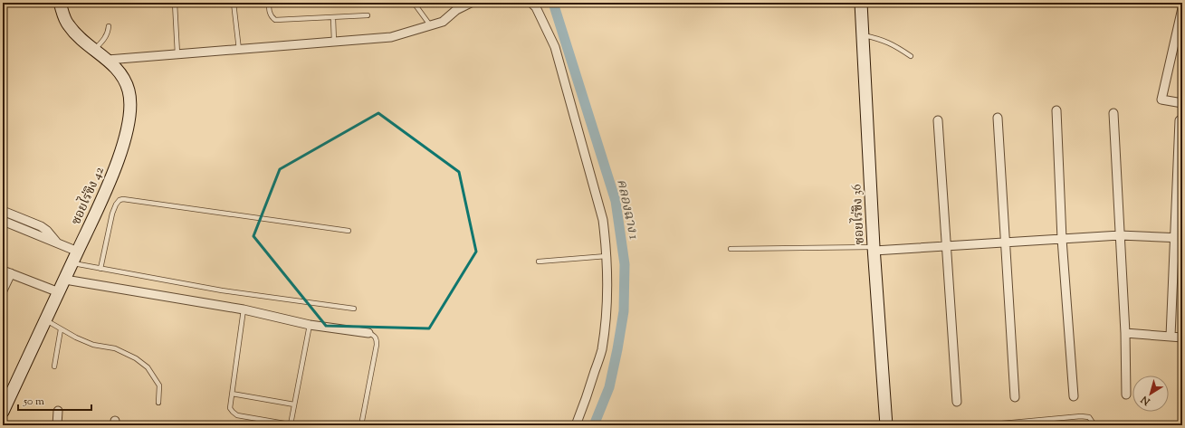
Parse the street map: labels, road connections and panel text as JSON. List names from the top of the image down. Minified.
{"streets":{"street":["ซอยไร่ขิง 42","ซอยไร่ขิง 36"]},"water":["คลองฉาง 1"],"scale_bar":"50 m","north":"bottom left"}
